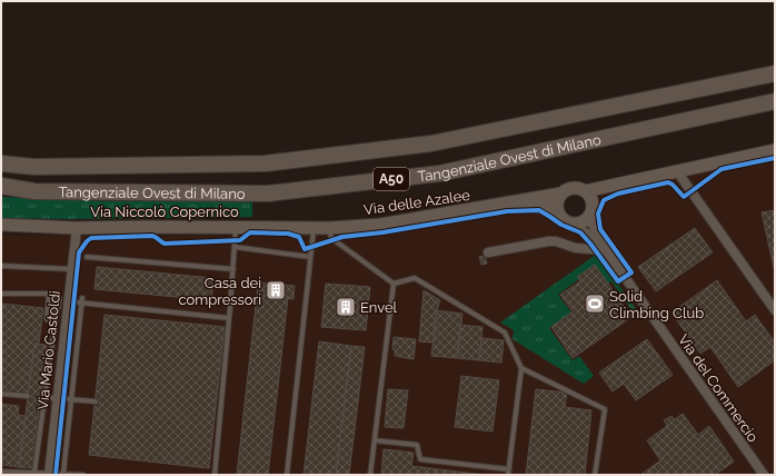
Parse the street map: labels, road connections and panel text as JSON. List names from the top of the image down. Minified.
{"streets":{"highway":["Tangenziale Ovest di Milano","A50"],"street":["Via delle Azalee","Via Niccolò Copernico","Via Mario Castoldi","Via del Commercio"]},"crossings":[["Via delle Azalee","Via Niccolò Copernico"],["Via delle Azalee","Via del Commercio"],["Via Niccolò Copernico","Via Mario Castoldi"]],"places":{"building":["Casa dei compressori","Envel"],"sports":["Solid Climbing Club"]}}
